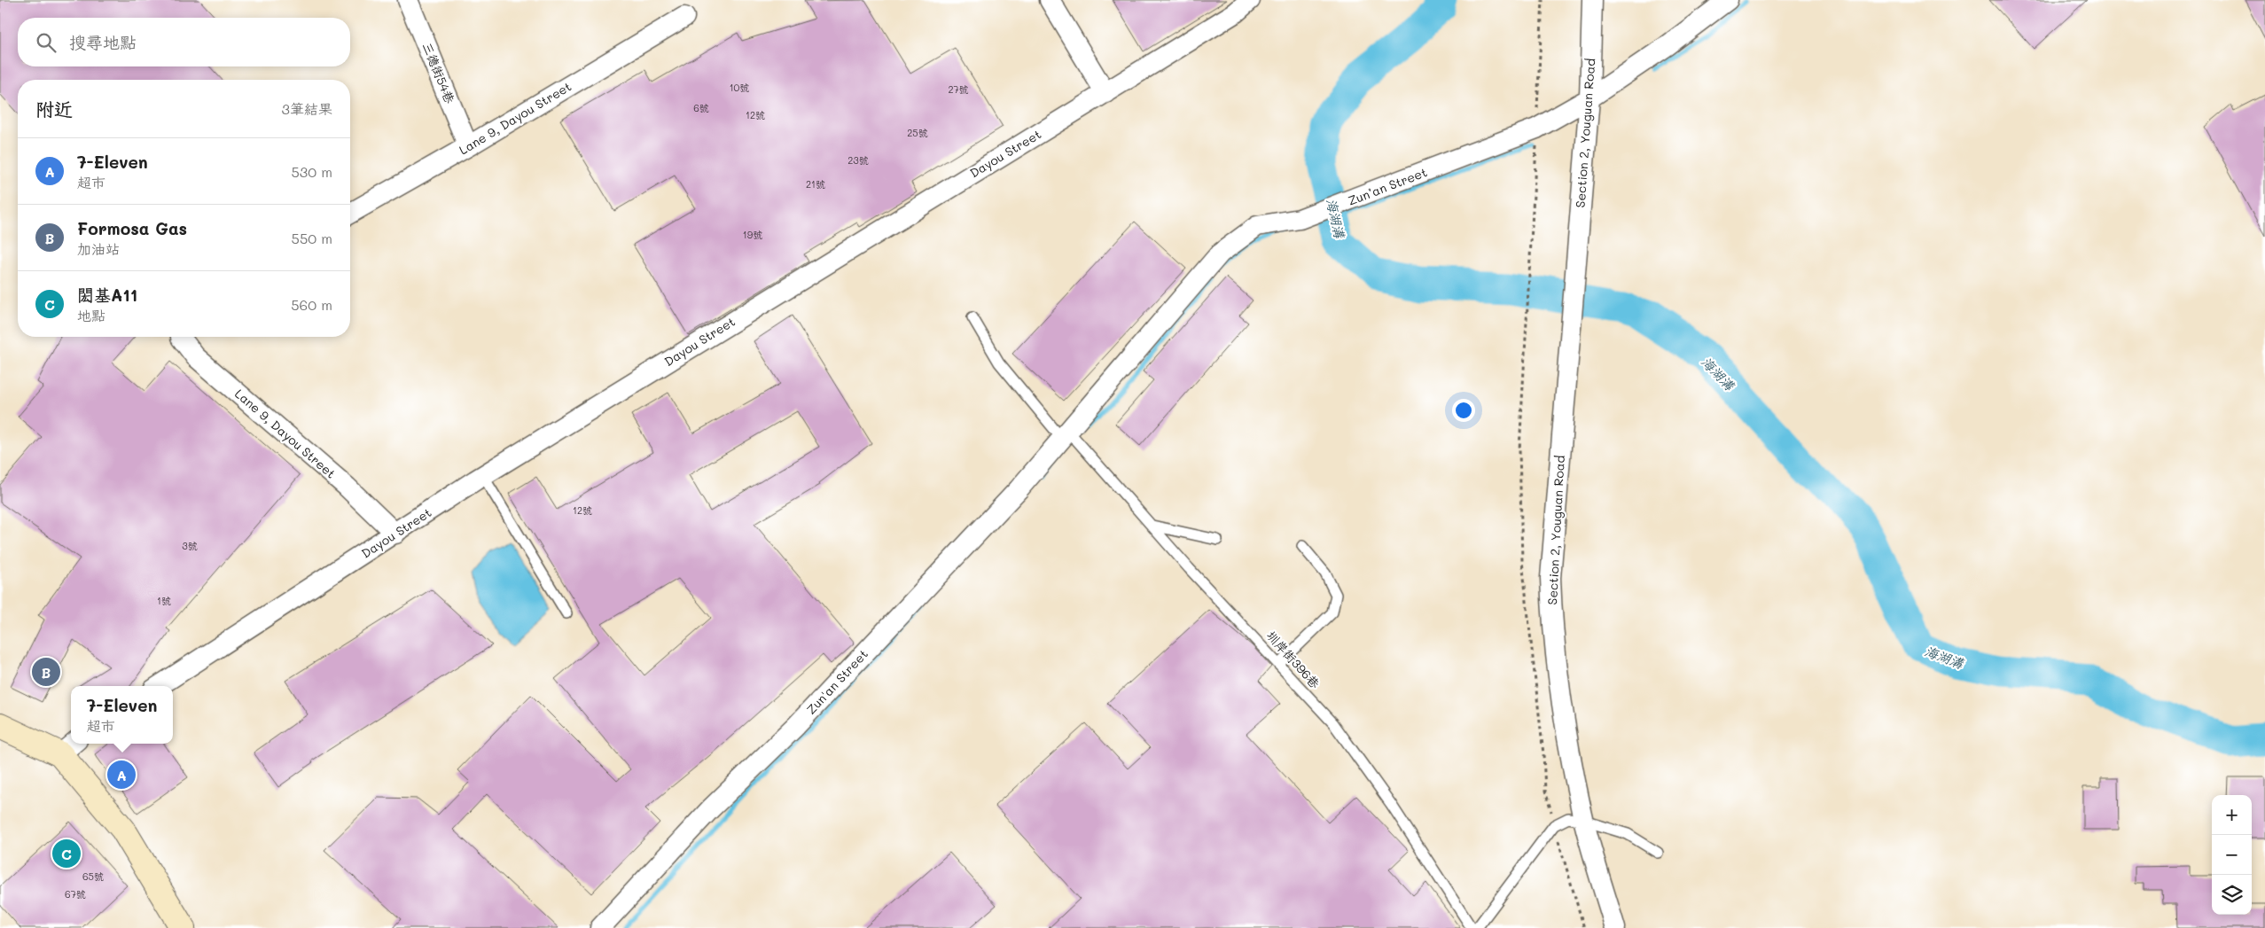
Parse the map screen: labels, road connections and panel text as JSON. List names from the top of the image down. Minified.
{"streets":{"street":["三德街54巷","Lane 9, Dayou Street","Section 2, Youguan Road","Dayou Street","Zun’an Street","Zun'an Street"],"lane":["圳岸街396巷"]},"crossings":[["三德街54巷","Lane 9, Dayou Street"],["Lane 9, Dayou Street","Dayou Street"],["Section 2, Youguan Road","Zun’an Street"],["Zun’an Street","圳岸街396巷"],["Zun’an Street","Zun'an Street"],["圳岸街396巷","Zun'an Street"]],"water":["海湖溝"],"house_numbers":["10號","27號","6號","12號","25號","23號","21號","19號","12號","3號","1號","65號","67號"],"page":{"search":"搜尋地點","heading":["附近","3筆結果"],"list":[{"mark":"A","name":"7-Eleven","note":"超市","value":"530 m"},{"mark":"B","name":"Formosa Gas","note":"加油站","value":"550 m"},{"mark":"C","name":"閎基A11","note":"地點","value":"560 m"}],"pins":["B","A","C"],"popup":["7-Eleven","超市"],"map_buttons":["+","−"]}}
